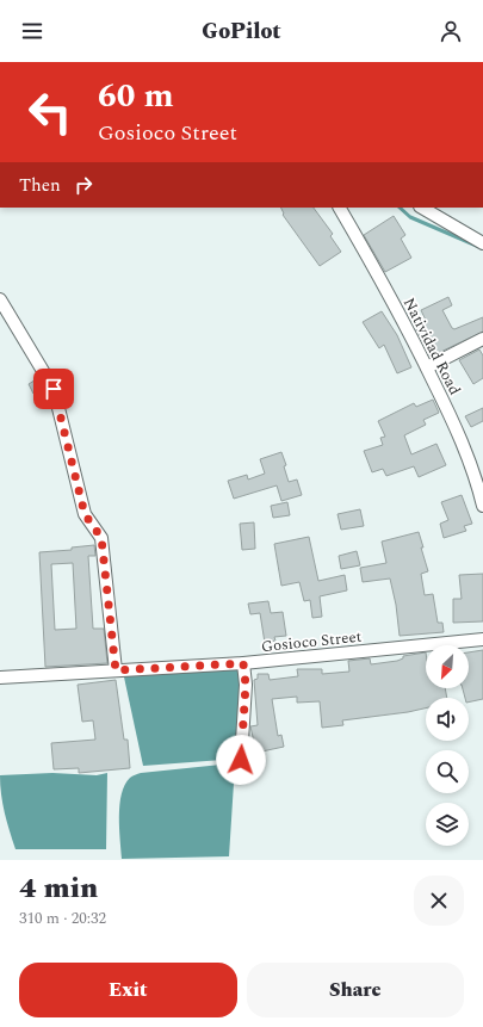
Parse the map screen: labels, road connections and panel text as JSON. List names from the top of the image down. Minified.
{"streets":{"street":["Natividad Road","Gosioco Street"]},"north":"bottom left","page":{"header":"GoPilot","turn":["60 m","Gosioco Street"],"then":"Then","heading":["4 min","310 m · 20:32"],"buttons":["Exit","Share"]}}
